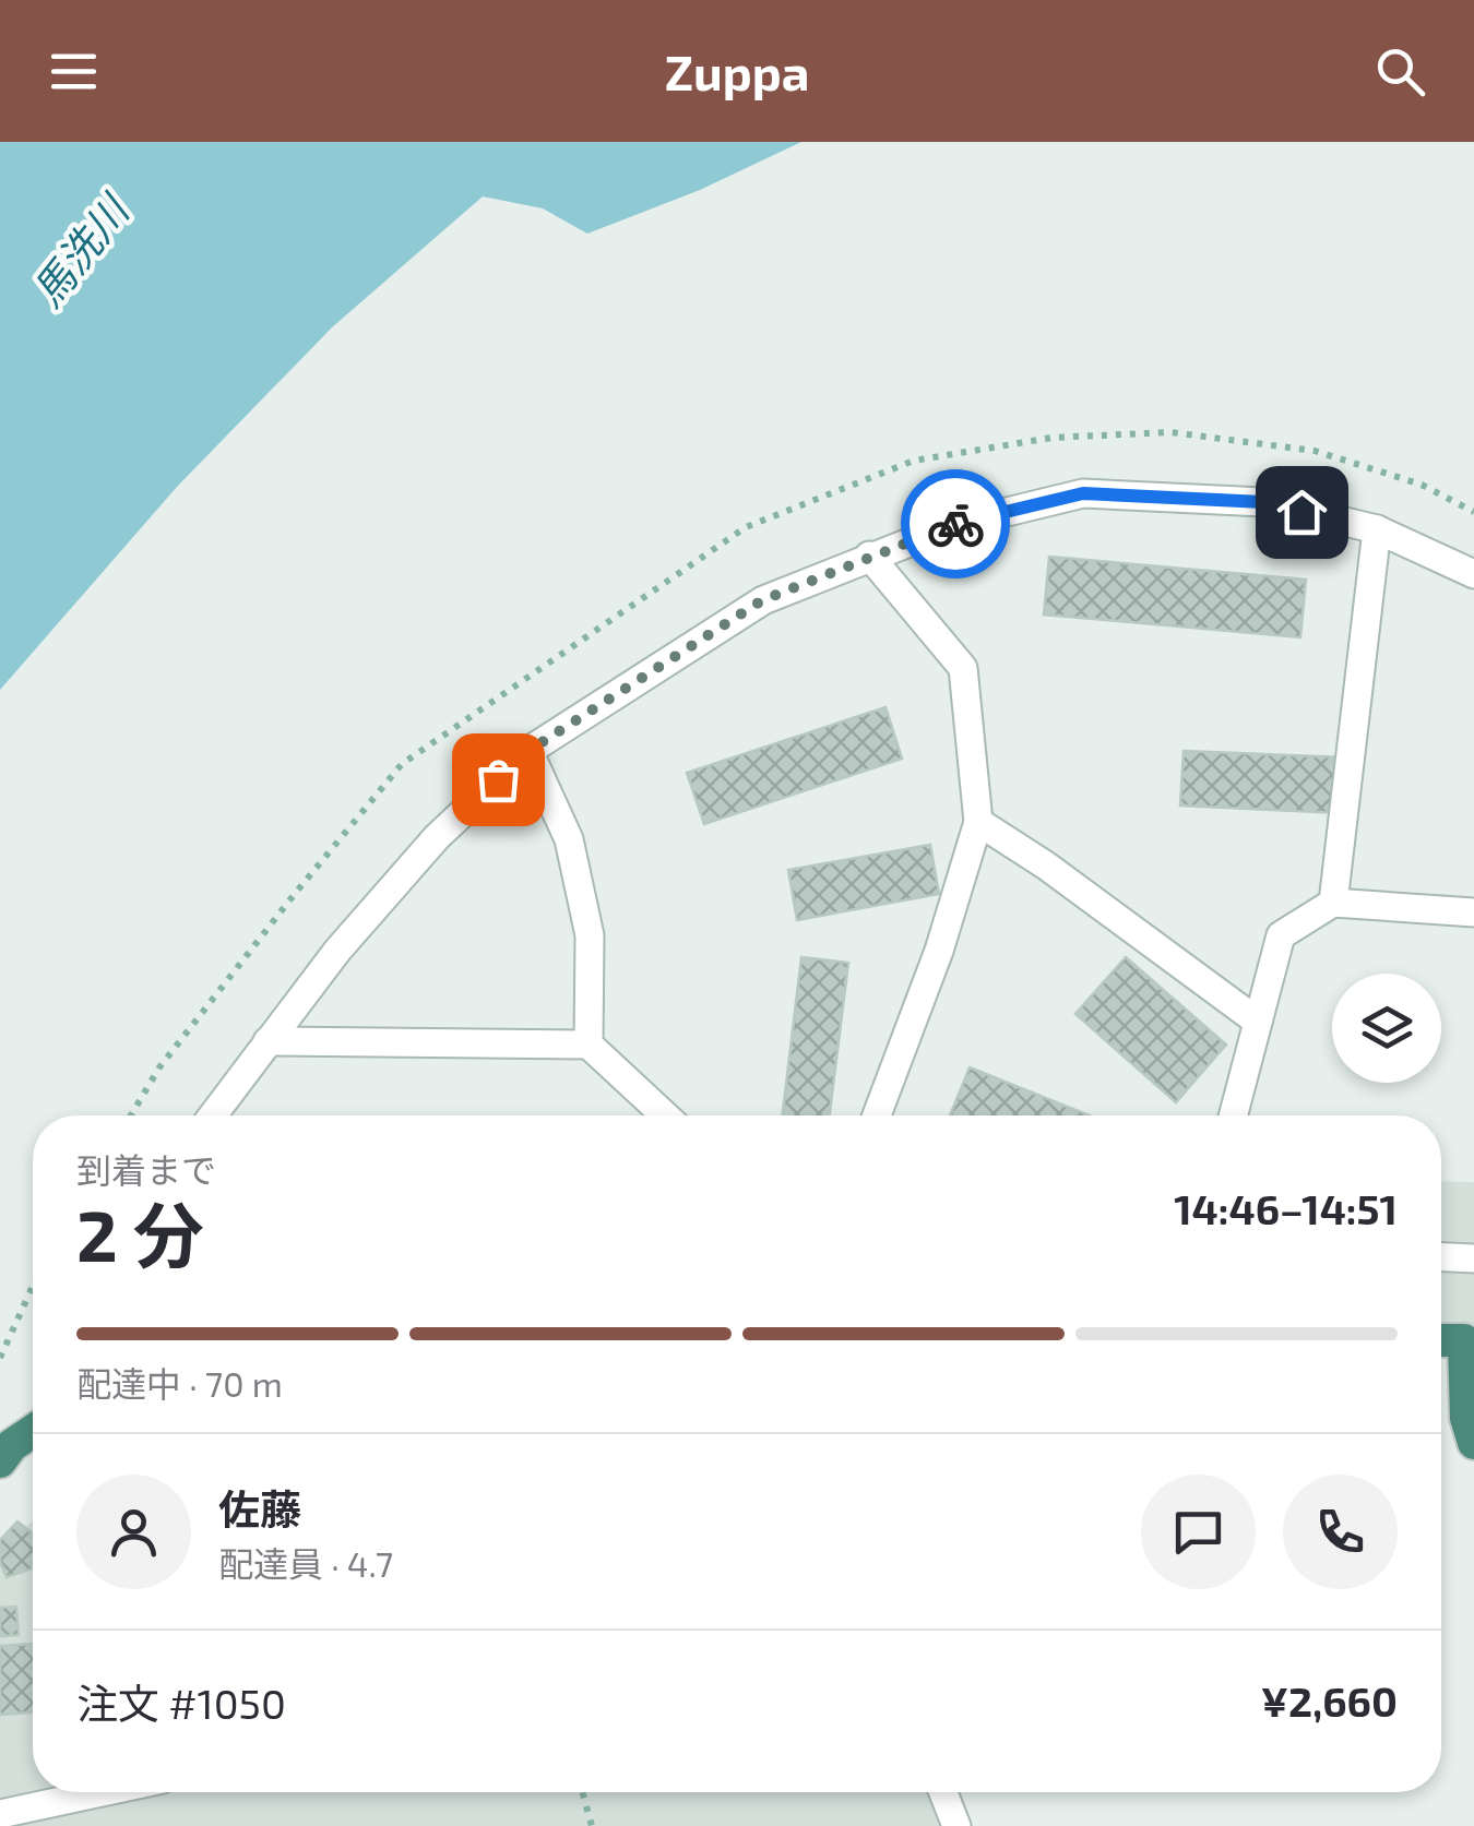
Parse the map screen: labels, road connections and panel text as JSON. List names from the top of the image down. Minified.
{"water":["馬洗川"],"page":{"header":"Zuppa","heading":["2 分","到着まで","14:46–14:51"],"panel":["佐藤","配達員 · 4.7","注文 #1050","¥2,660"],"bar":"配達中 · 70 m"}}
